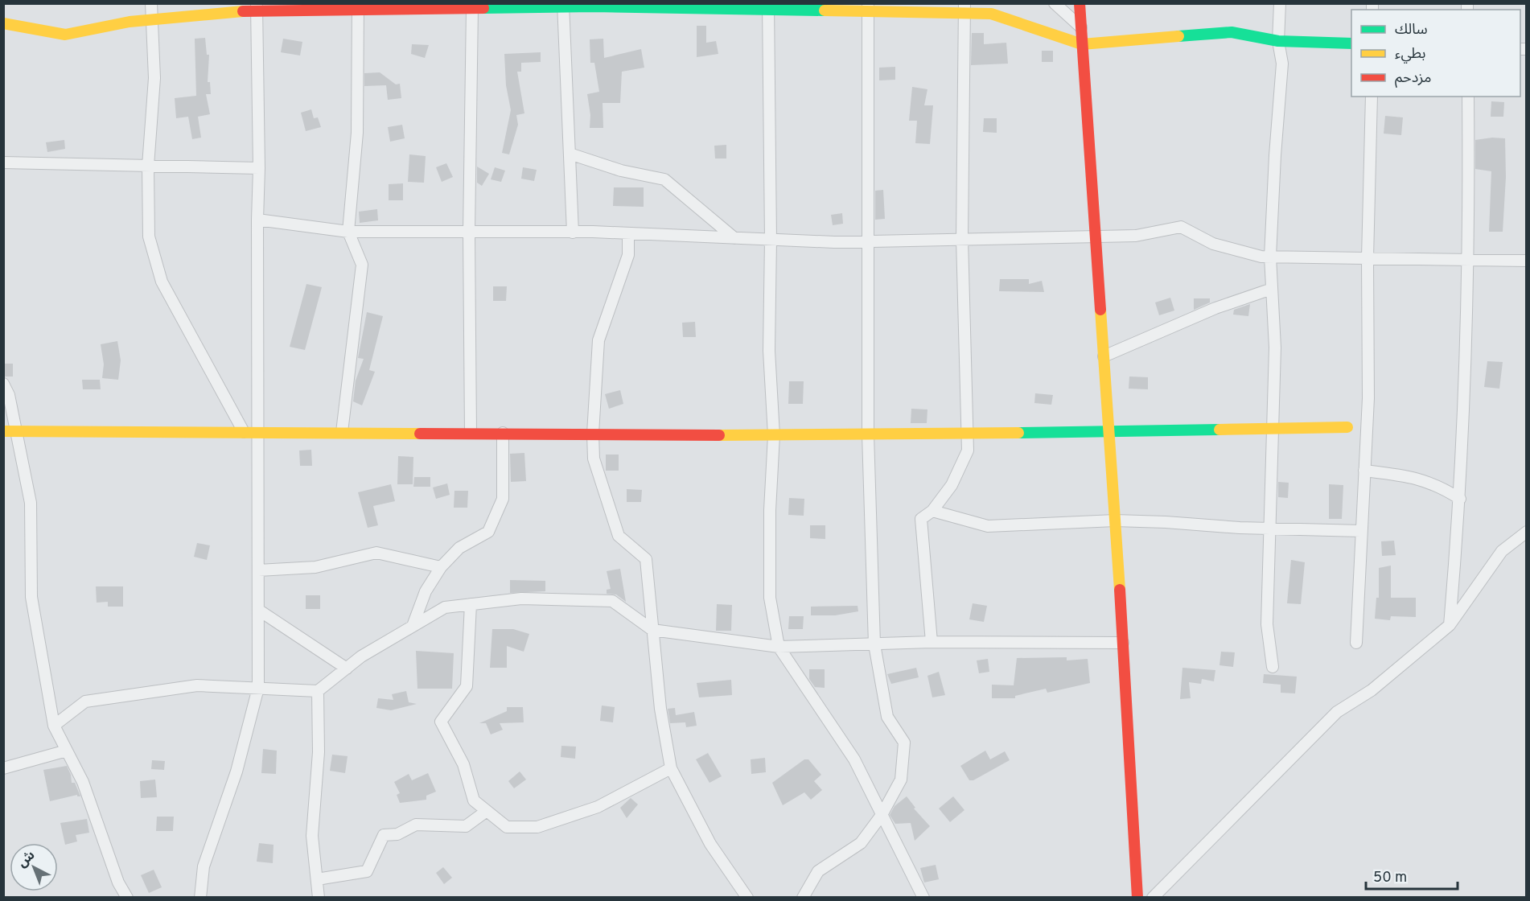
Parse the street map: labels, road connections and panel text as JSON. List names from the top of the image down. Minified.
{"legend":["سالك","بطيء","مزدحم"],"scale_bar":"50 m","north":"top left"}
